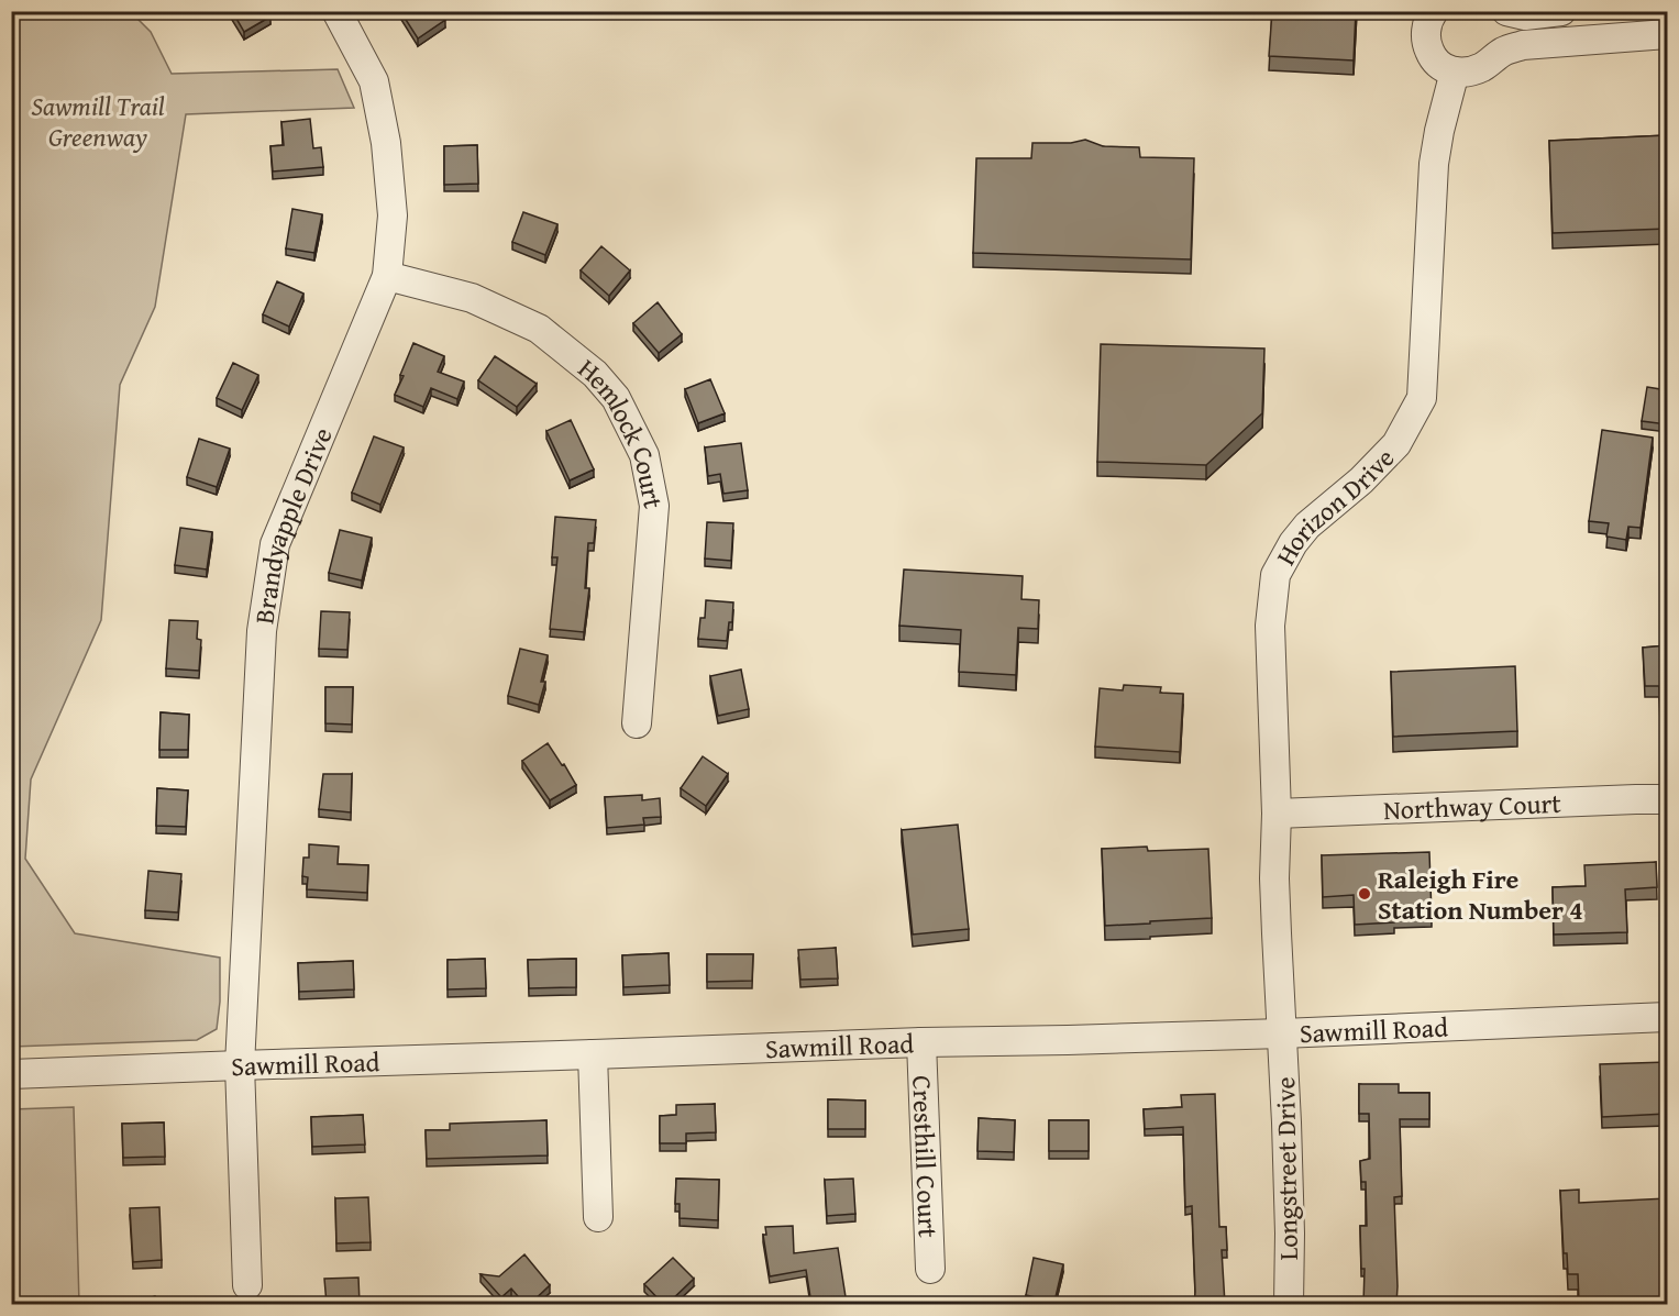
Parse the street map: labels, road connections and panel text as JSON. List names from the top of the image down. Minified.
{"streets":{"street":["Hemlock Court","Horizon Drive","Brandyapple Drive","Northway Court","Sawmill Road","Cresthill Court","Longstreet Drive"]},"crossings":[["Hemlock Court","Brandyapple Drive"],["Horizon Drive","Northway Court"],["Horizon Drive","Sawmill Road"],["Horizon Drive","Longstreet Drive"],["Brandyapple Drive","Sawmill Road"],["Sawmill Road","Cresthill Court"],["Sawmill Road","Longstreet Drive"]],"parks":["Sawmill Trail Greenway"],"places":["Raleigh Fire Station Number 4"]}
